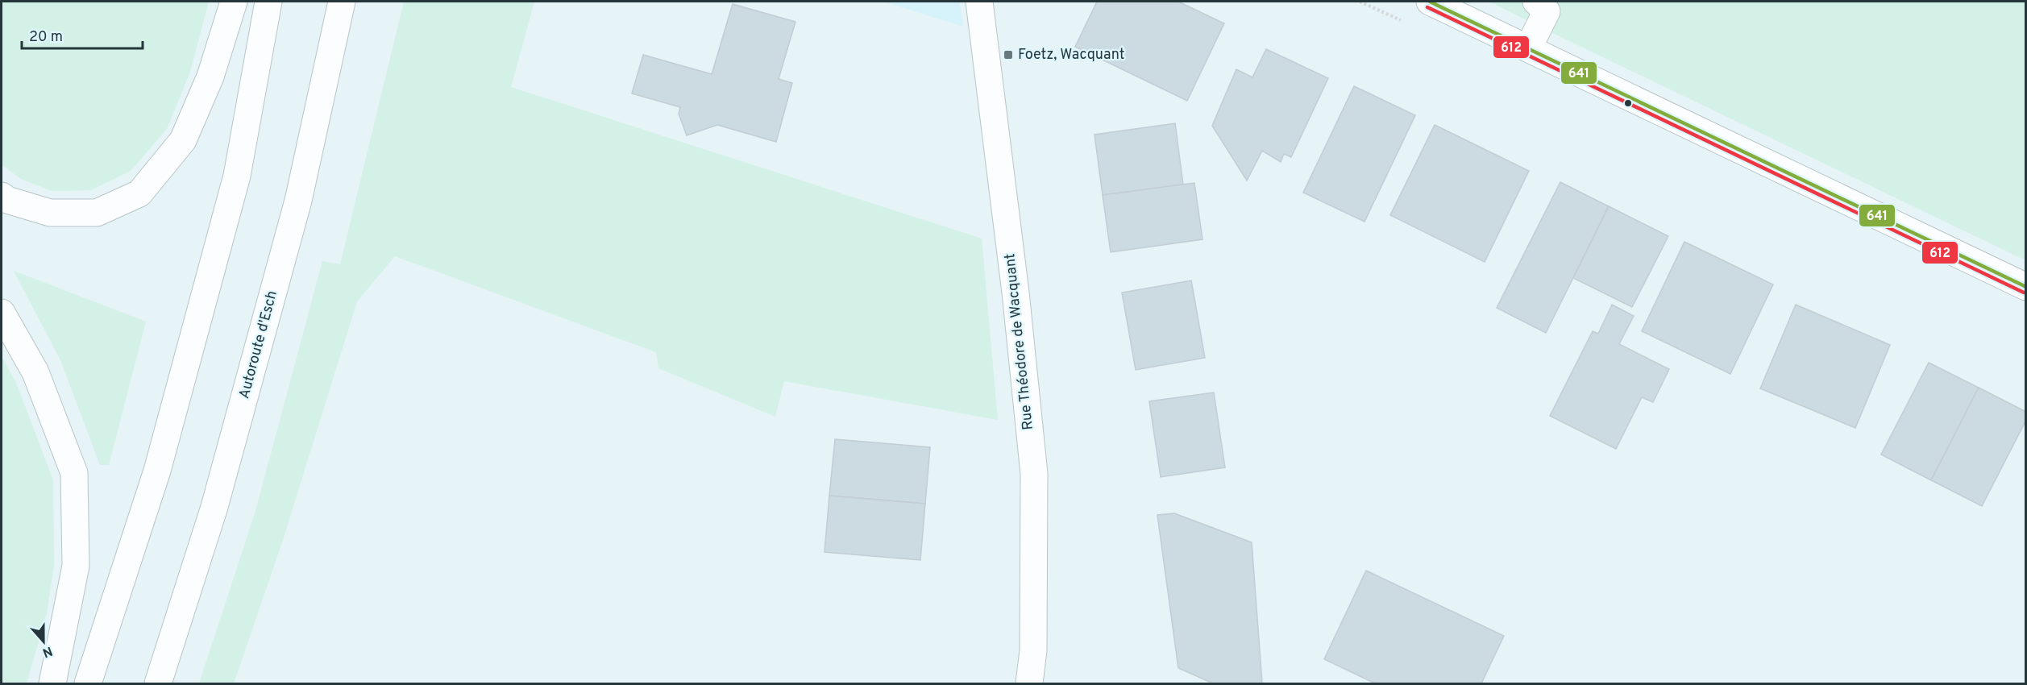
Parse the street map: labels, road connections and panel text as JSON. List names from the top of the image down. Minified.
{"streets":{"main road":["Rue Théodore de Wacquant","Autoroute d'Esch"]},"places":{"transit":["Foetz, Wacquant"]},"lines":["transit line 641","transit line 612"],"scale_bar":"20 m","north":"bottom"}
